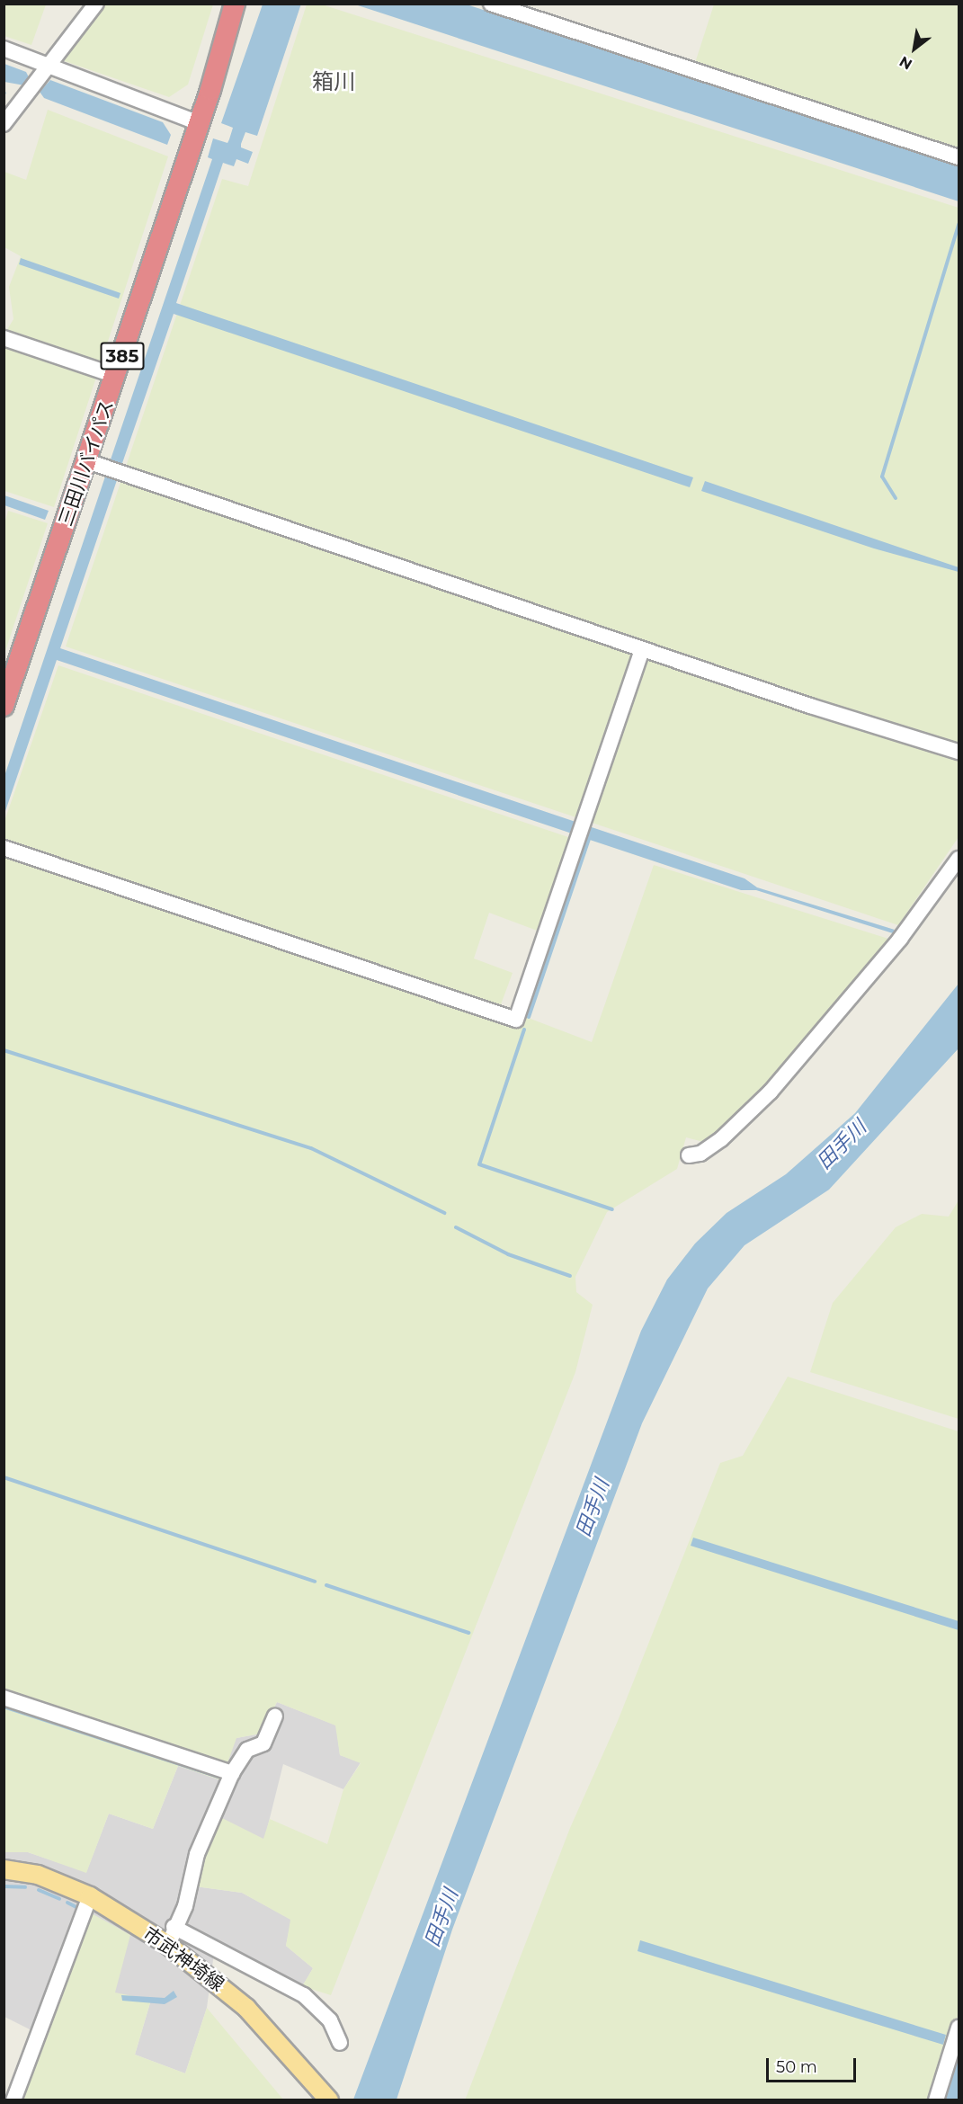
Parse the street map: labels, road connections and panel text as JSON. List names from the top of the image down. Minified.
{"streets":{"highway":["385","三田川バイパス"],"main road":["市武神埼線"]},"districts":["箱川"],"water":["田手川"],"scale_bar":"50 m","north":"bottom left"}
